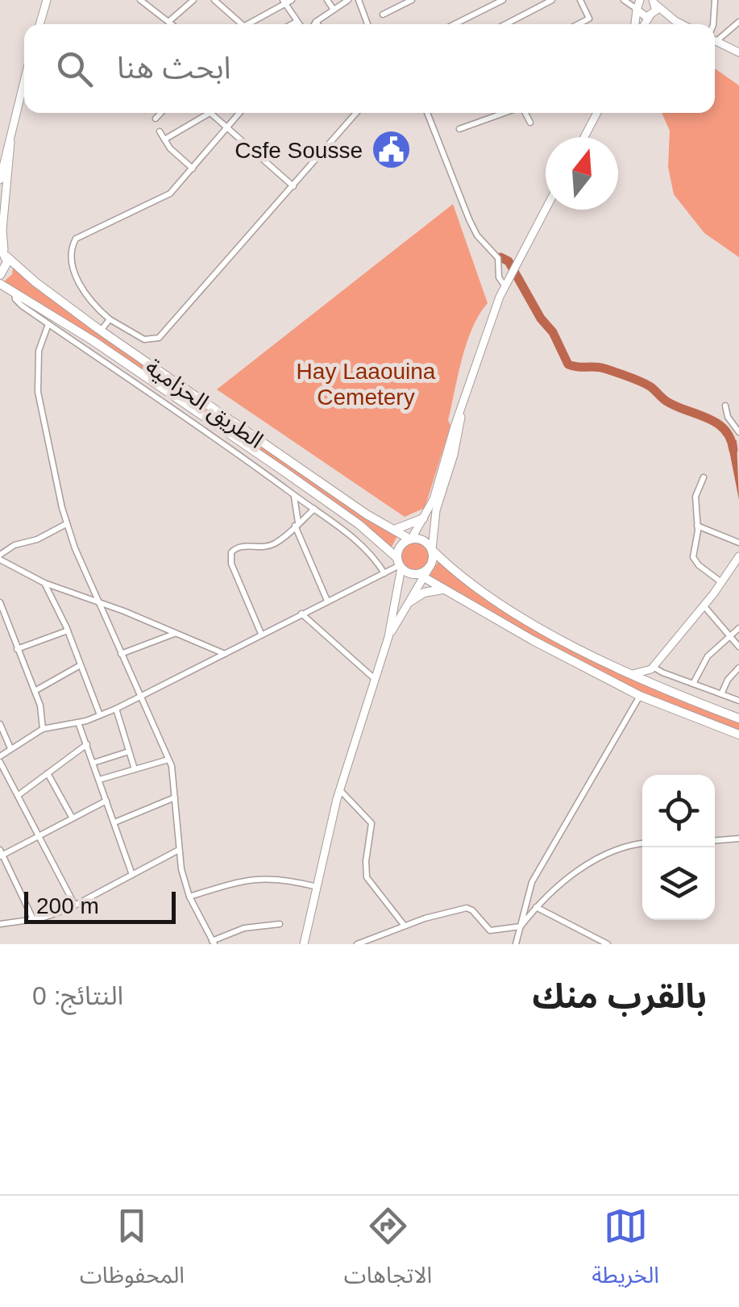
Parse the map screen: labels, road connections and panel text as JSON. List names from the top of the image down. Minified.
{"streets":{"highway":["الطريق الحزامية"]},"parks":["Hay Laaouina Cemetery"],"places":{"public building":["Csfe Sousse"]},"scale_bar":"200 m","north":"top","page":{"search":"ابحث هنا","scale":"200 m","heading":["بالقرب منك","النتائج: 0"],"nav":["الخريطة","الاتجاهات","المحفوظات"]}}
